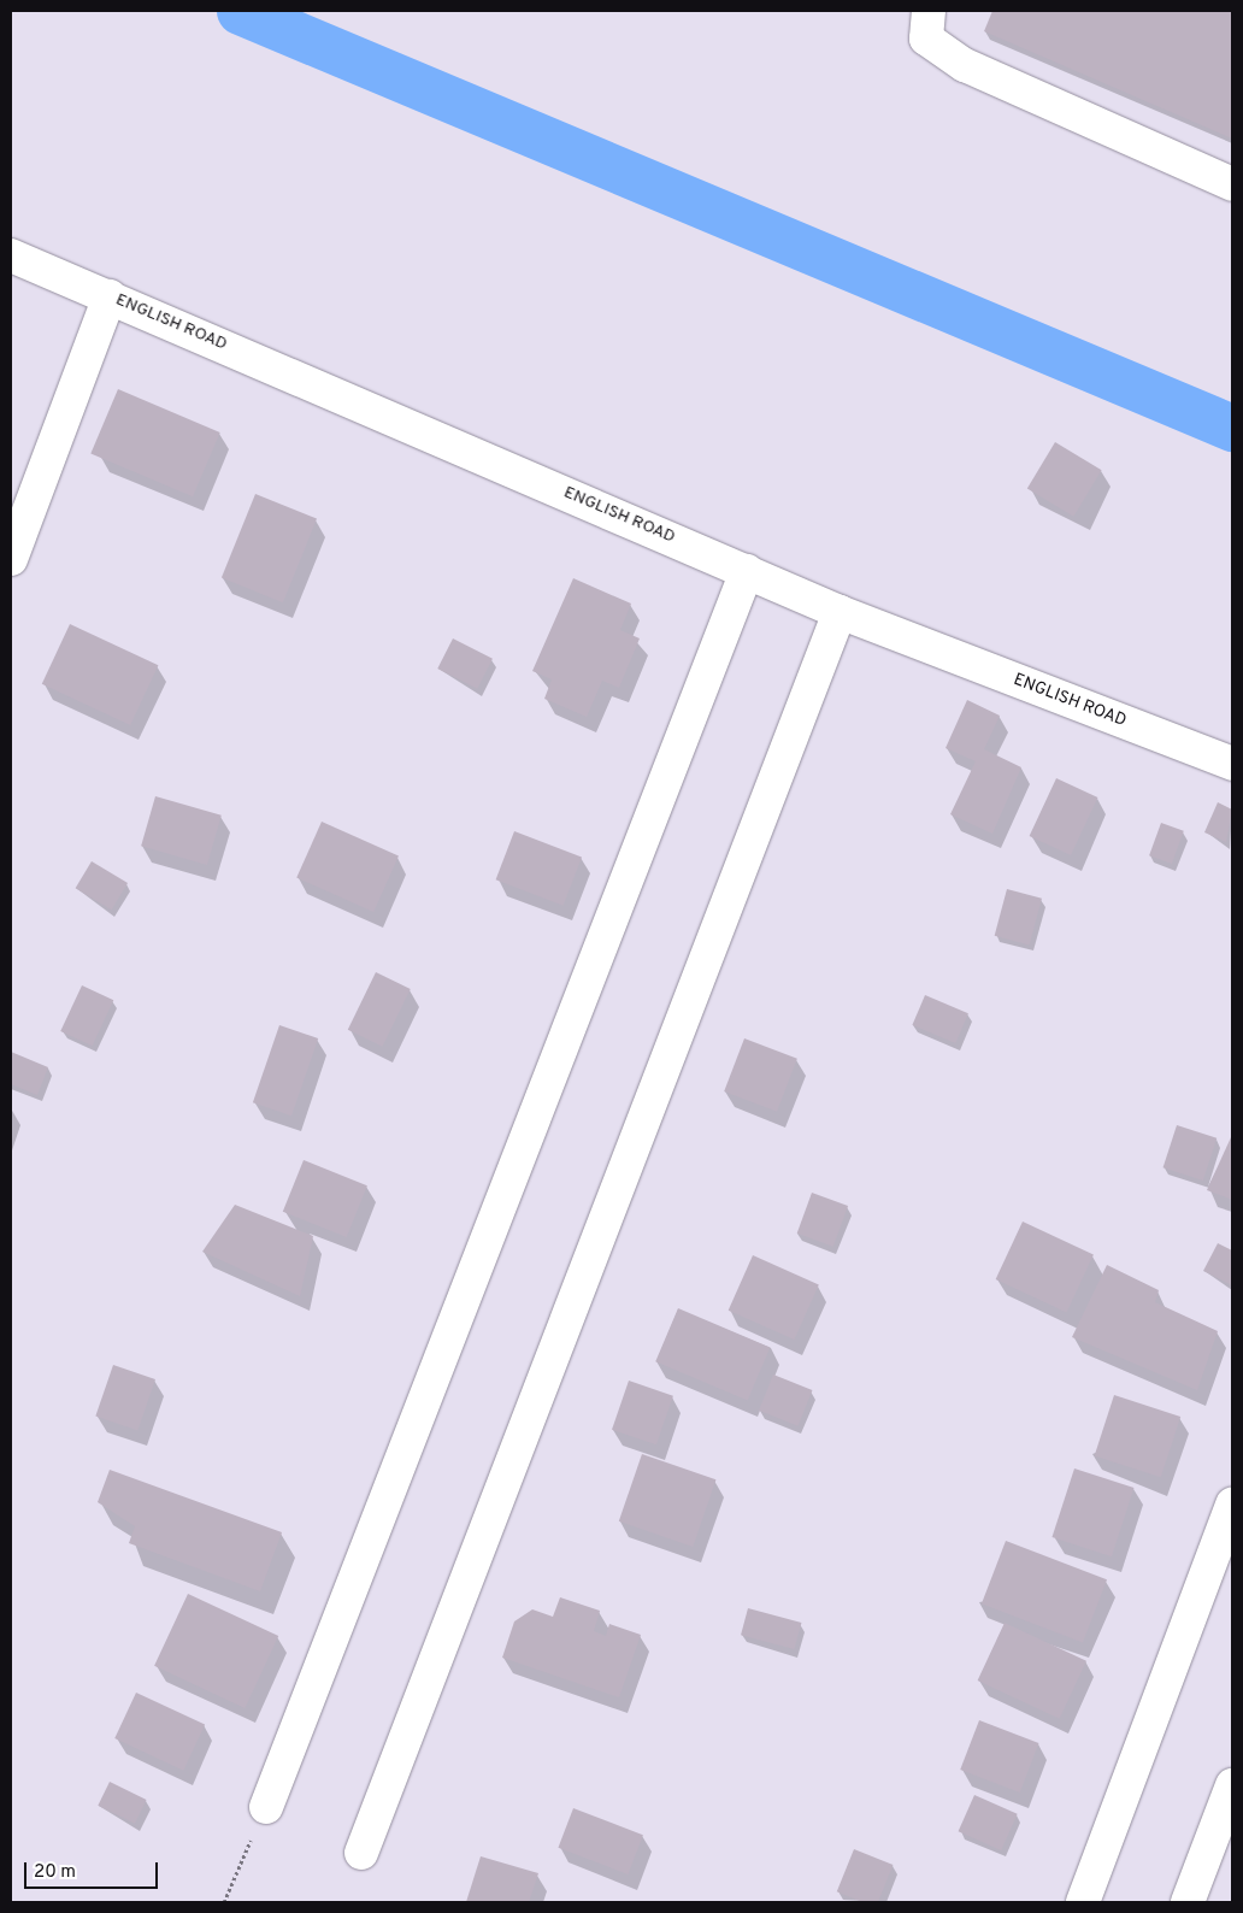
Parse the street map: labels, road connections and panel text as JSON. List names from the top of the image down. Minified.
{"streets":{"street":["ENGLISH ROAD"]},"scale_bar":"20 m"}
